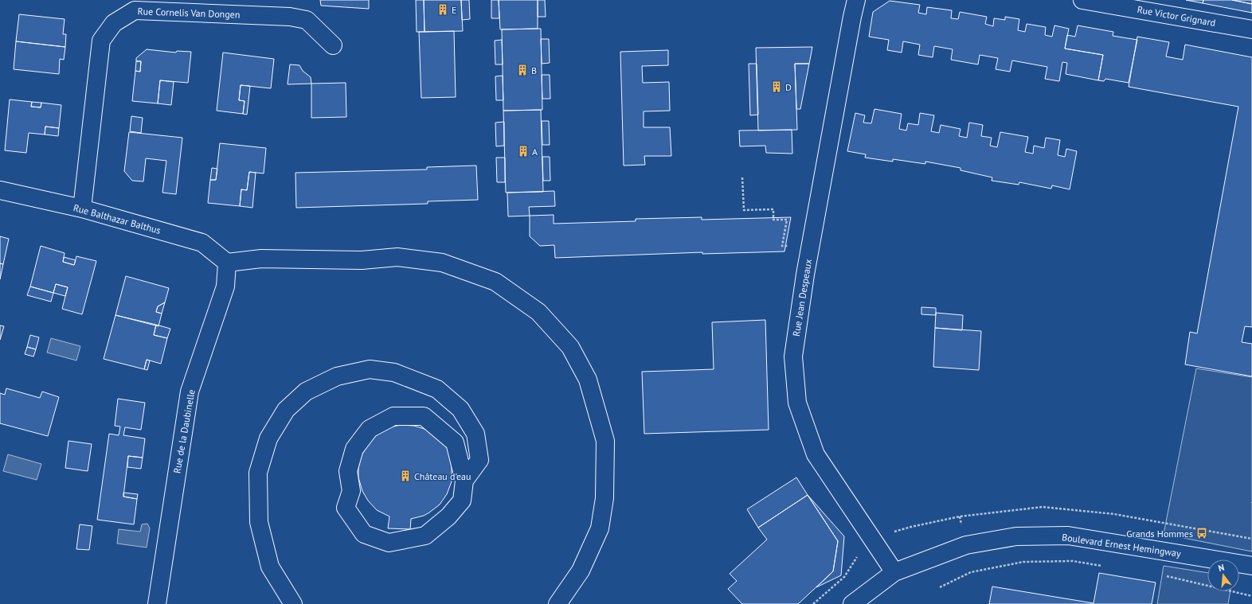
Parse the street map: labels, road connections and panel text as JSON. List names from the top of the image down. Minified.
{"streets":{"street":["Rue Cornelis Van Dongen","Rue Victor Grignard","Rue Balthazar Balthus","Rue Jean Despeaux","Rue de la Daubinelle","Boulevard Ernest Hemingway"]},"crossings":[["Rue Cornelis Van Dongen","Rue Balthazar Balthus"],["Rue Balthazar Balthus","Rue de la Daubinelle"],["Rue Jean Despeaux","Boulevard Ernest Hemingway"]],"places":{"building":["E","B","D","A","Château d'eau"],"bus stop":["Grands Hommes"]},"north":"top"}
